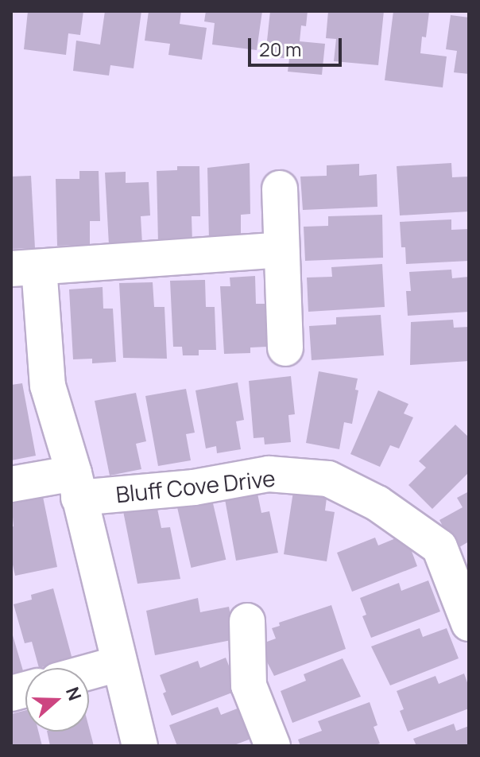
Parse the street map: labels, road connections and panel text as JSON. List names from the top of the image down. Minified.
{"streets":{"street":["Bluff Cove Drive"]},"scale_bar":"20 m","north":"right"}
